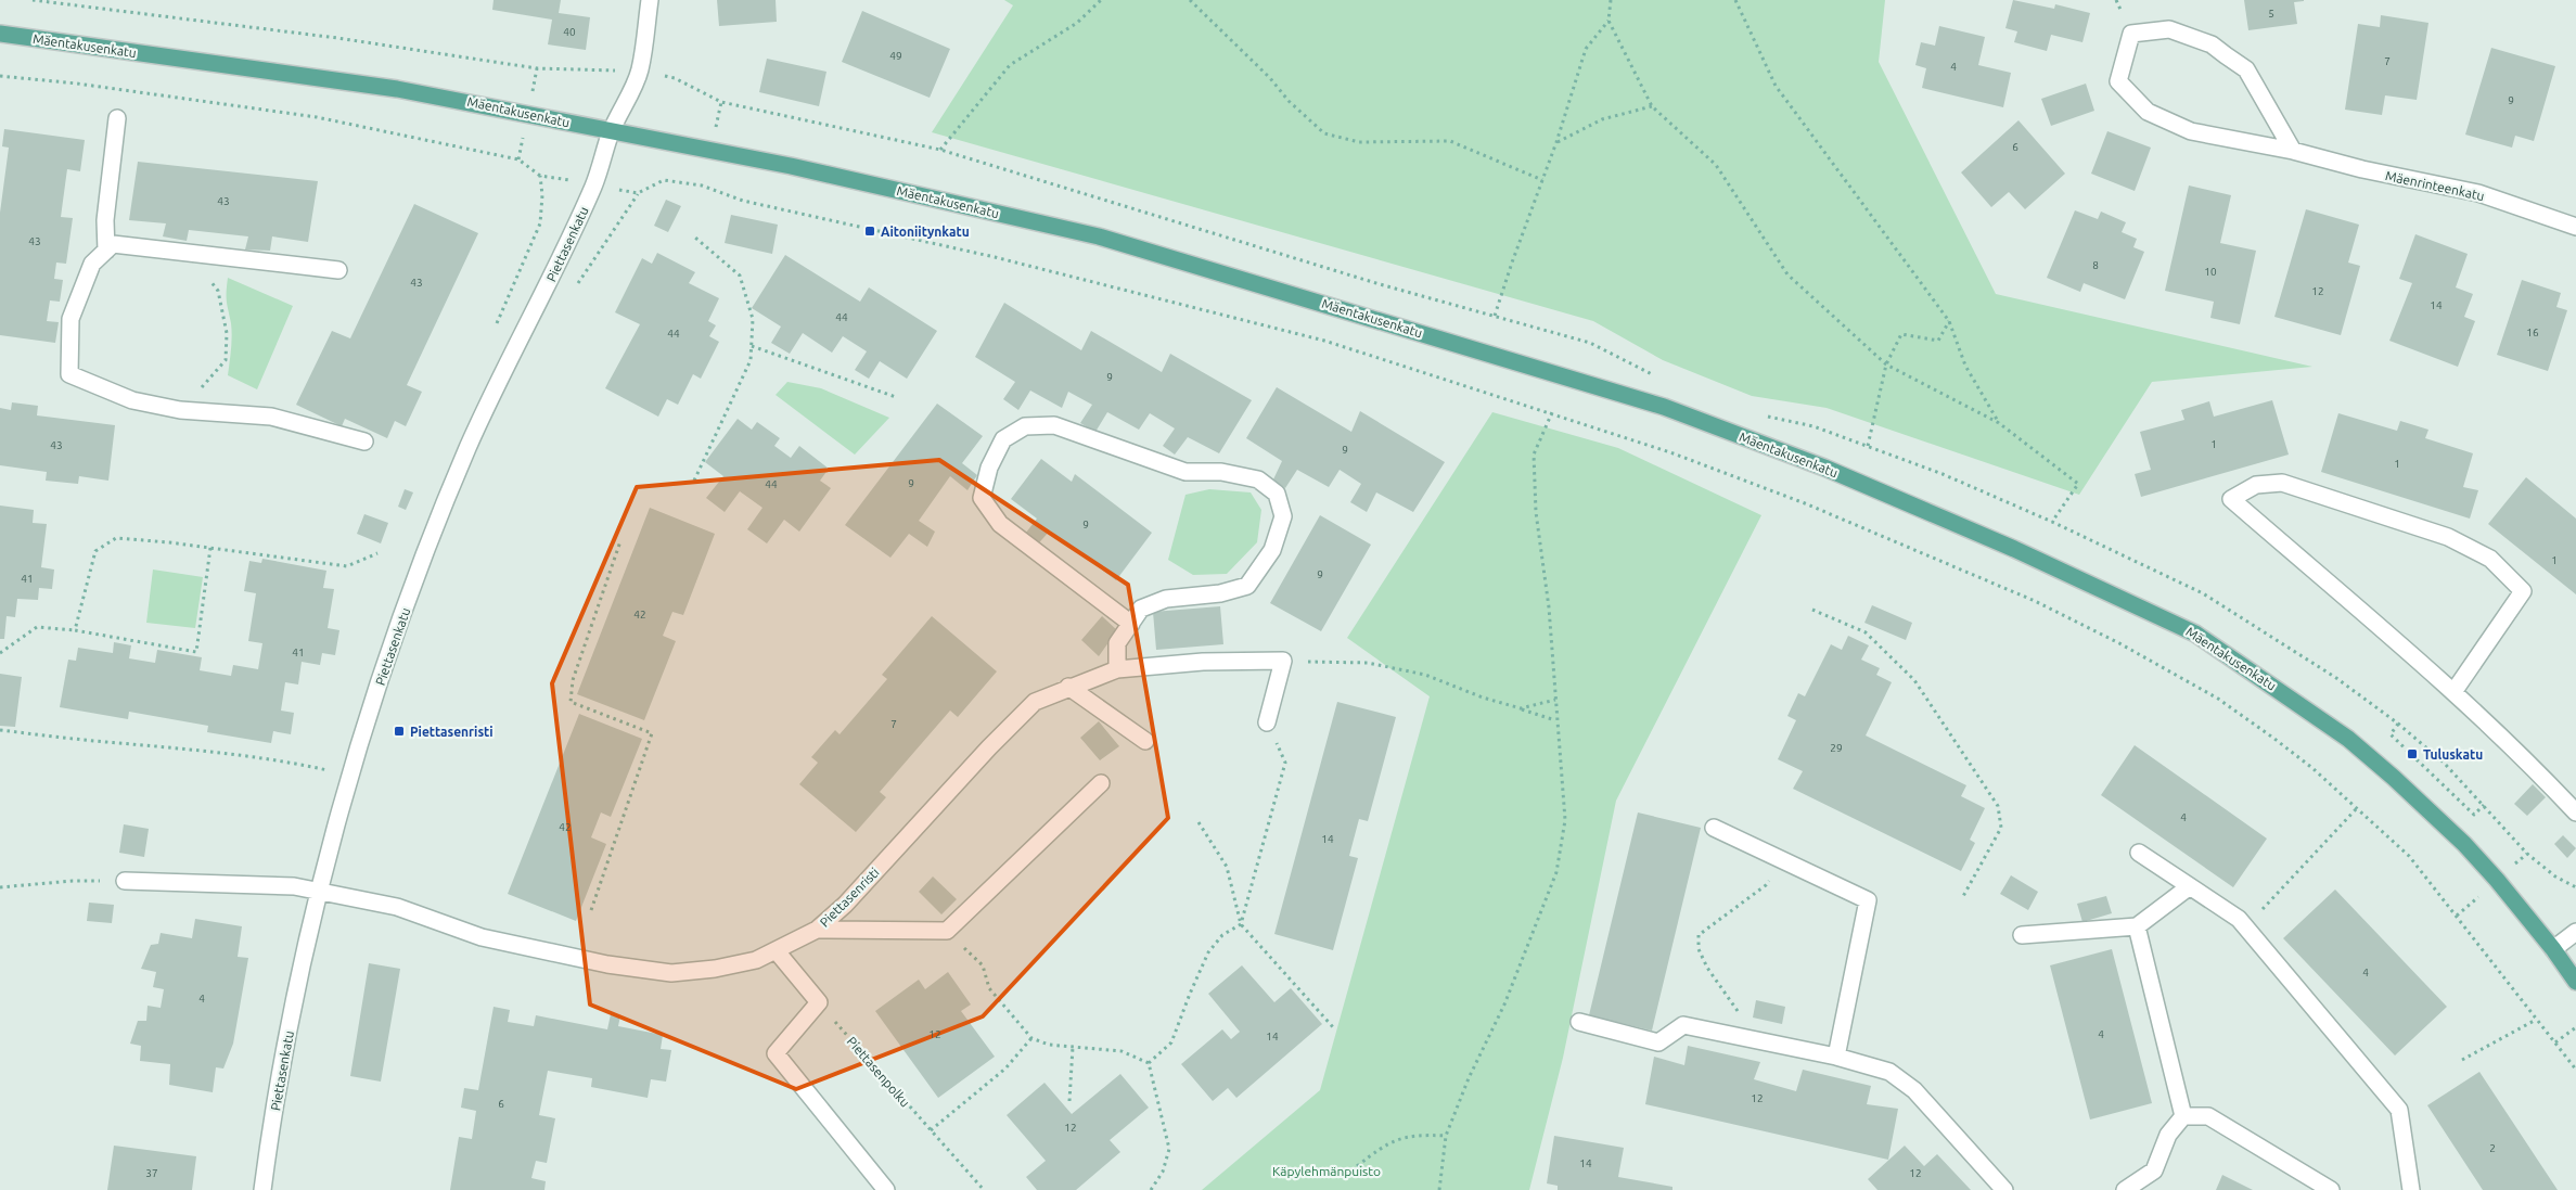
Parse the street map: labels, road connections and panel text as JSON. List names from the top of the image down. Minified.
{"streets":{"main road":["Mäentakusenkatu"],"street":["Mäenrinteenkatu","Piettasenkatu","Piettasenristi"],"path":["Piettasenpolku"]},"crossings":[["Mäentakusenkatu","Piettasenkatu"],["Piettasenkatu","Piettasenristi"]],"parks":["Käpylehmänpuisto"],"places":{"transit":["Aitoniitynkatu","Piettasenristi","Tuluskatu"]},"house_numbers":["5","40","49","7","4","9","6","43","43","8","10","43","12","14","44","16","44","9","1","43","9","1","9","44","9","1","9","41","42","41","7","29","4","42","14","4","4","12","4","14","12","6","12","2","14","37","12"]}
